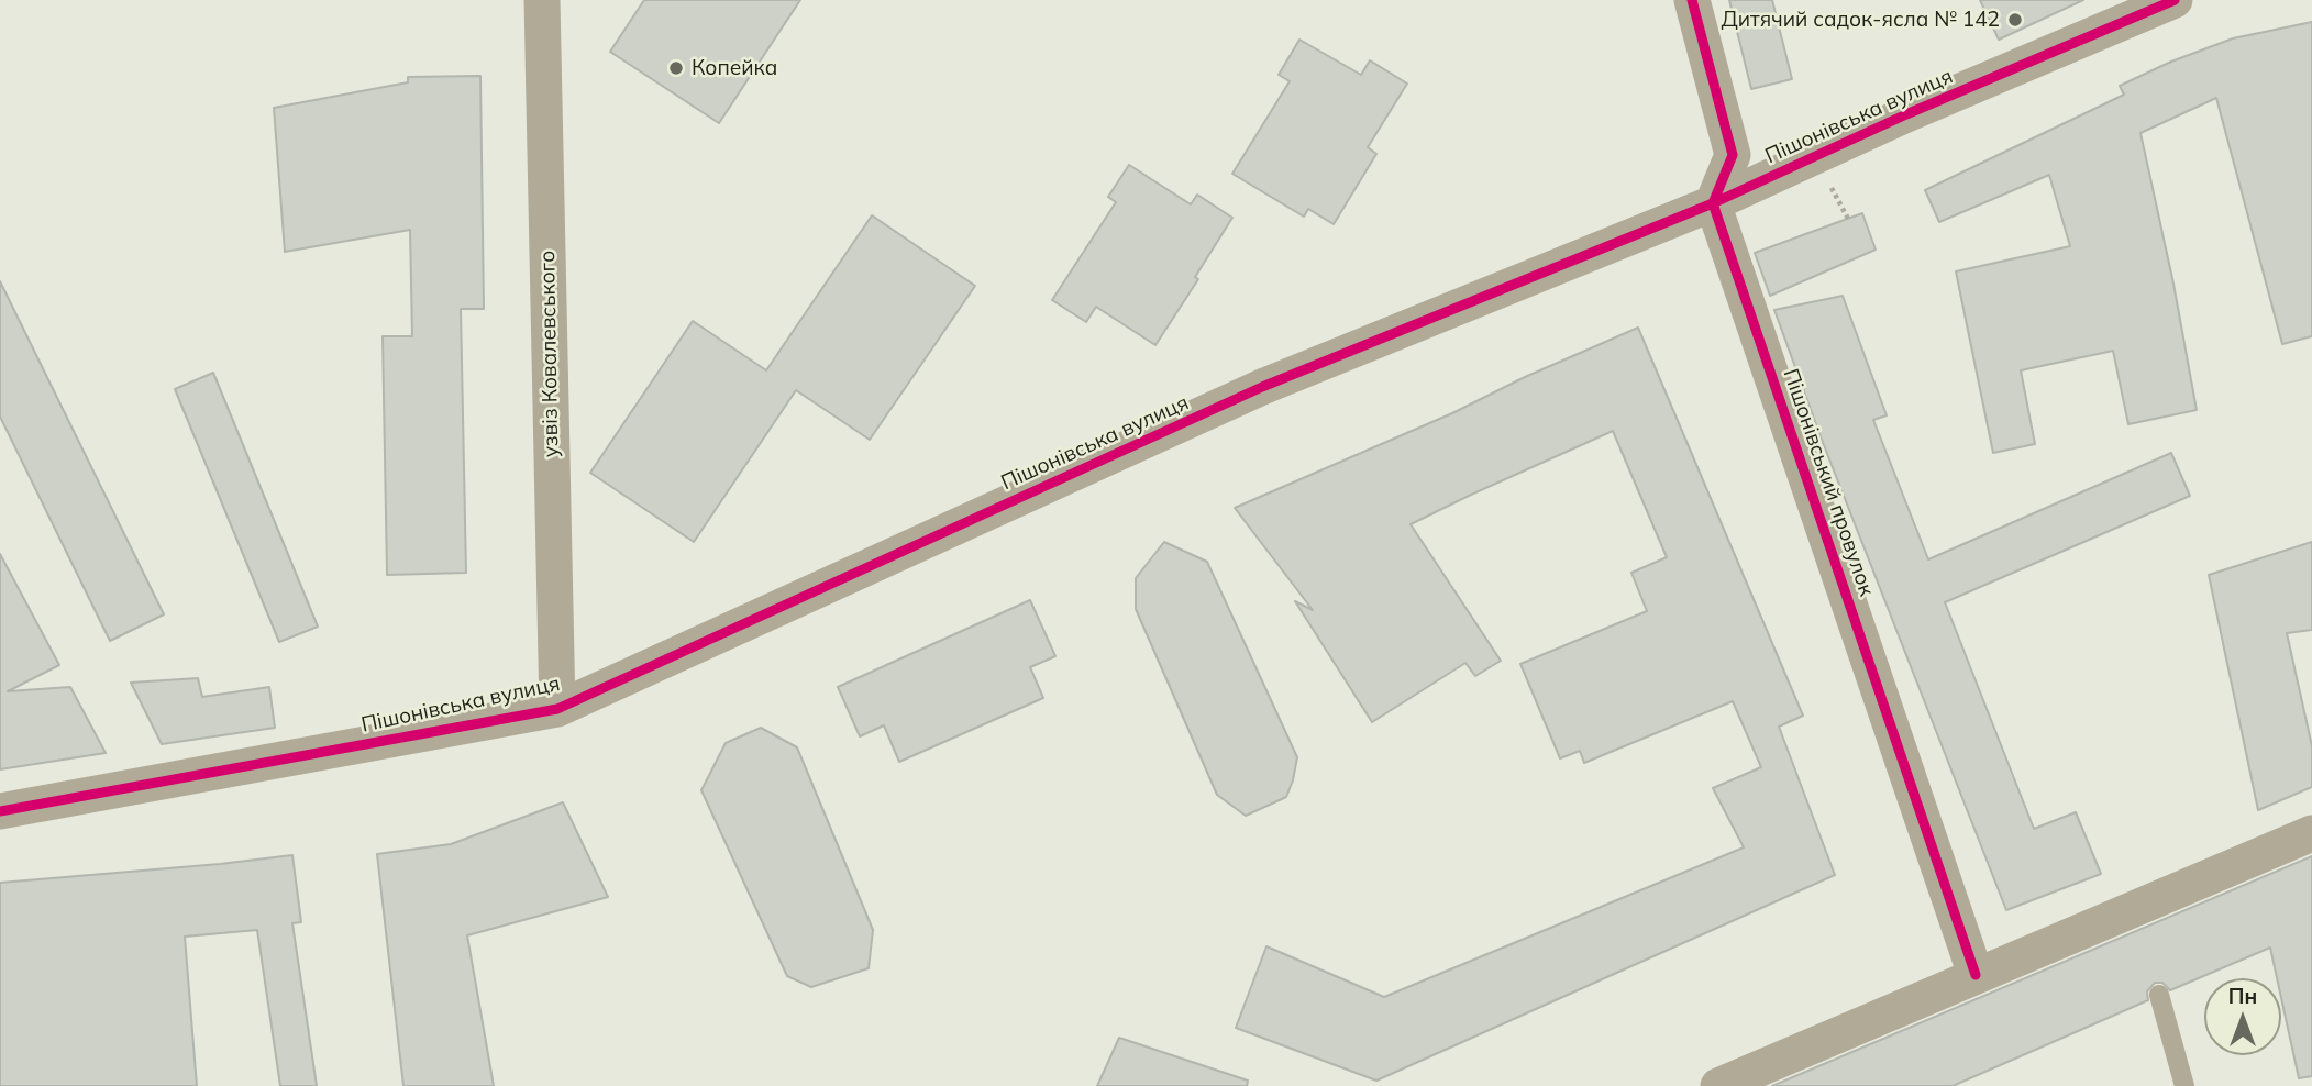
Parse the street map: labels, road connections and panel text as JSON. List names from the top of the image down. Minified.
{"streets":{"street":["Пішонівська вулиця","узвіз Ковалевського","Пішонівський провулок"]},"crossings":[["Пішонівська вулиця","узвіз Ковалевського"],["Пішонівська вулиця","Пішонівський провулок"]],"places":["Дитячий садок-ясла № 142","Копейка"],"north":"top"}
